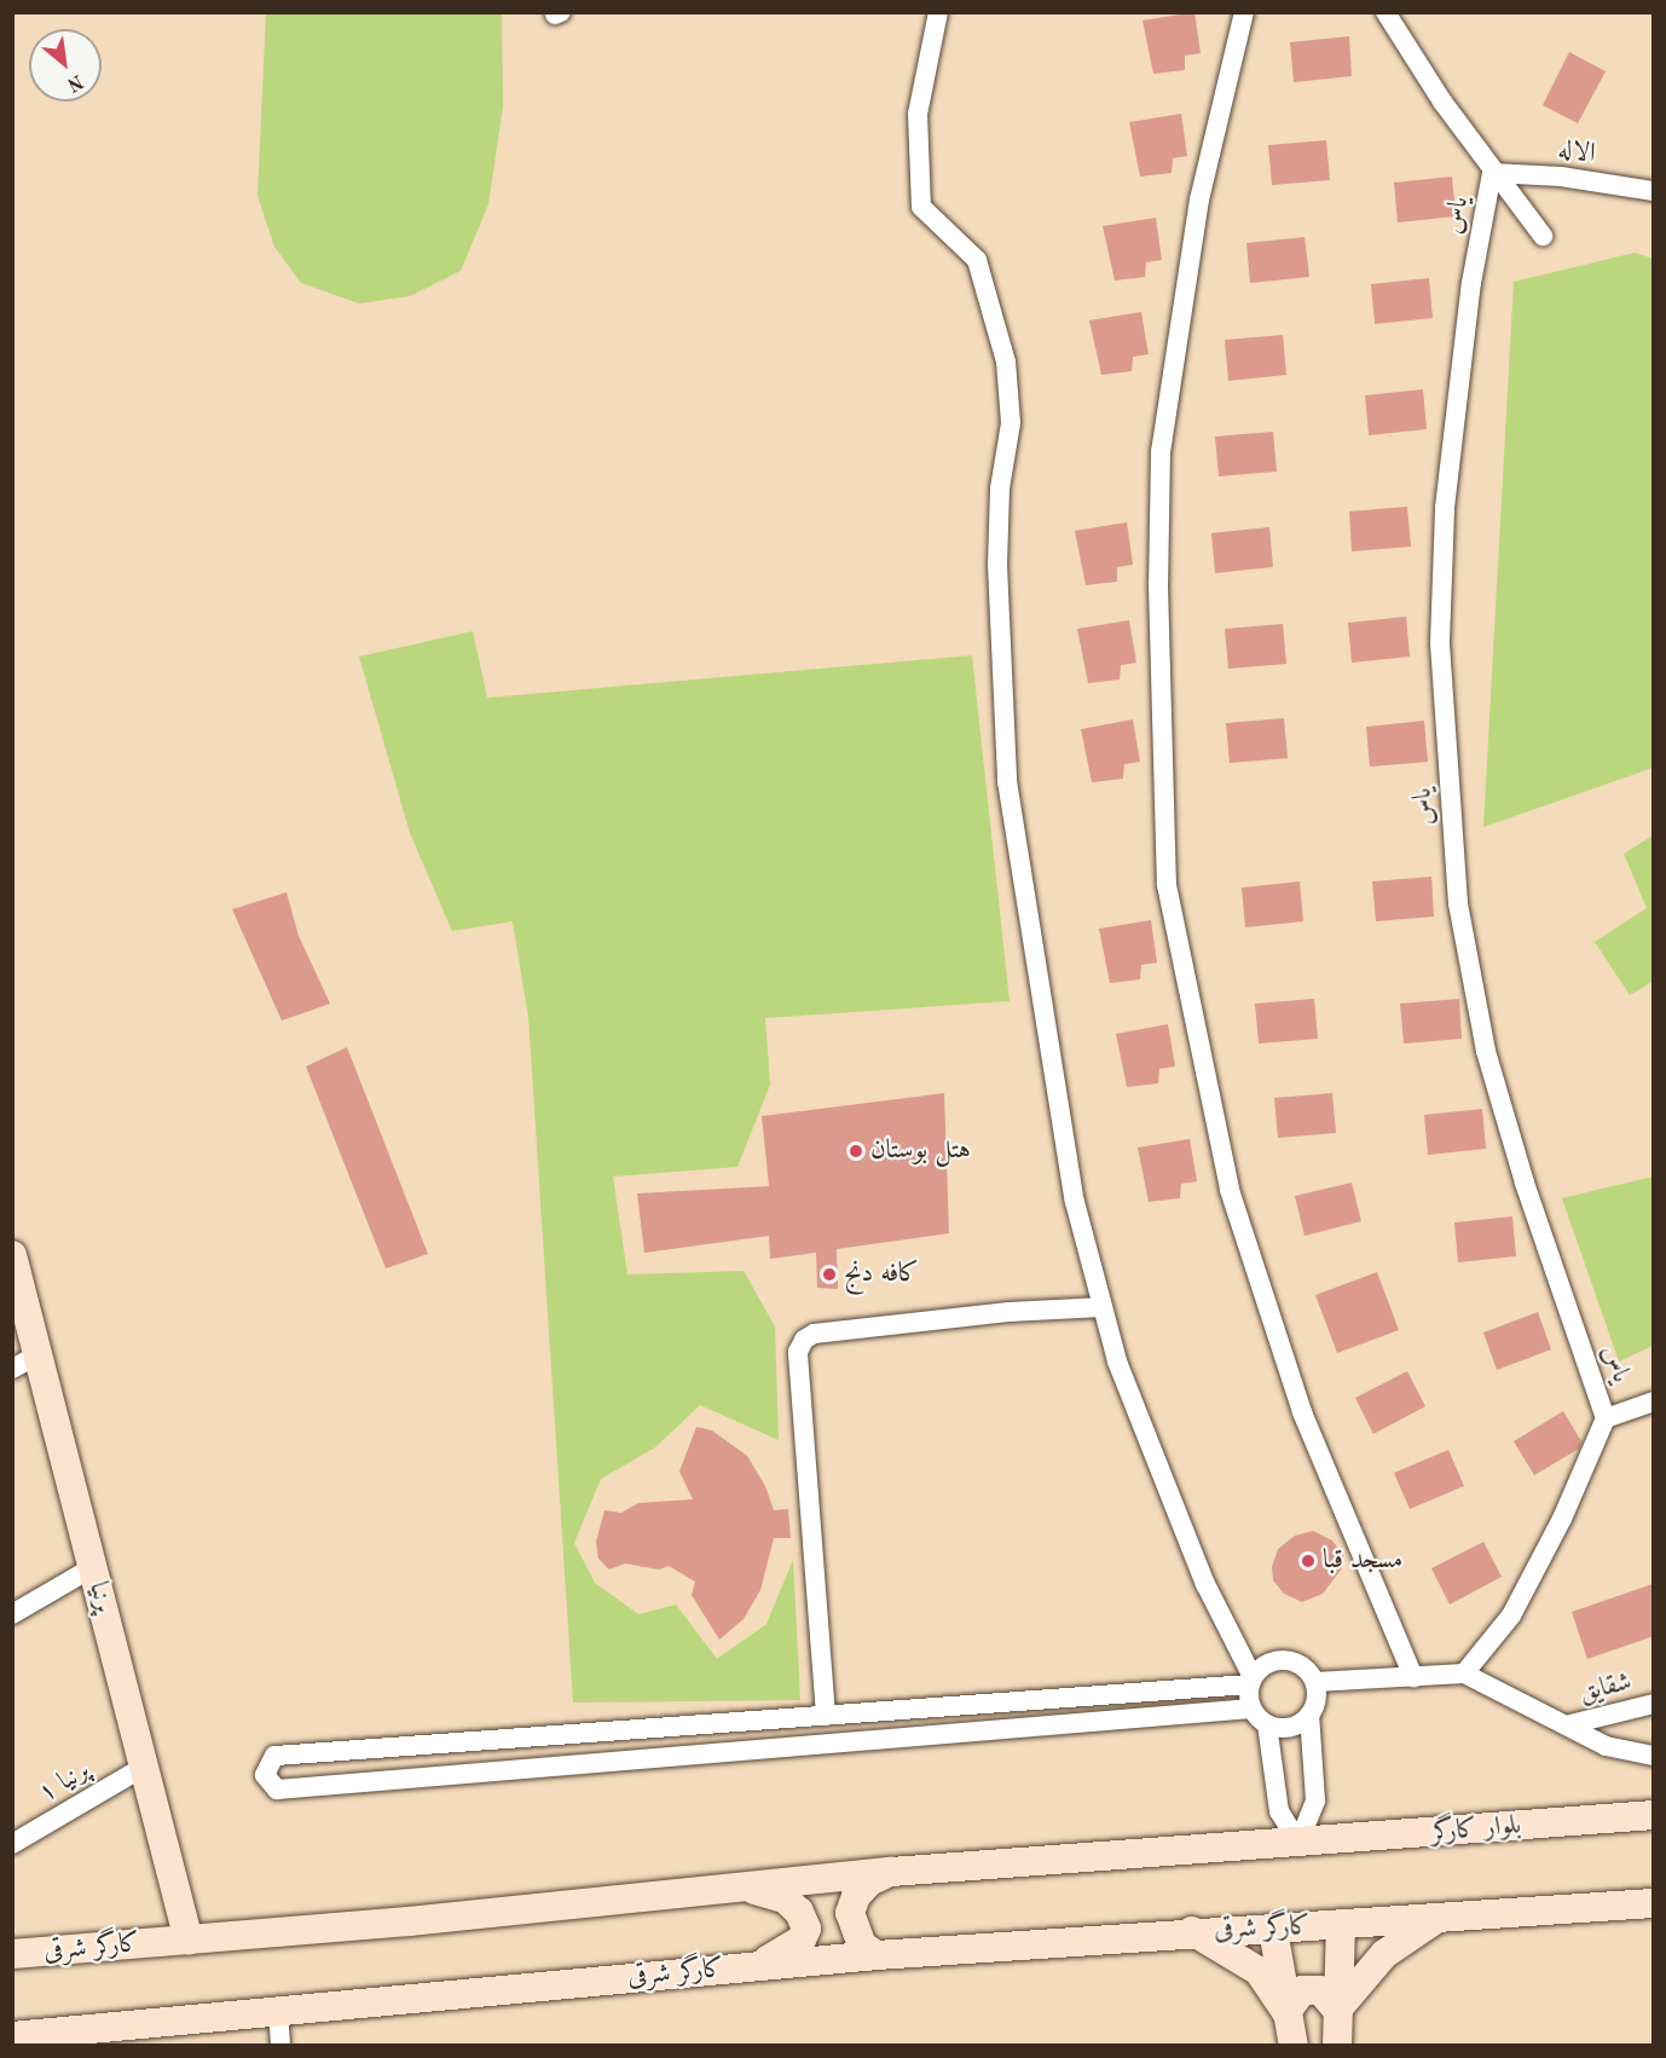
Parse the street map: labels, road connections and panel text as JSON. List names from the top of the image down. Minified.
{"streets":{"main road":["پرنیا","بلوار کارگر","کارگر شرقی"],"street":["الاله","یاس","شقایق","پرنیا ۱"]},"crossings":[["الاله","یاس"],["پرنیا","پرنیا ۱"],["پرنیا","کارگر شرقی"],["بلوار کارگر","کارگر شرقی"]],"places":["هتل بوستان","کافه دنج","مسجد قبا"],"north":"bottom right"}
